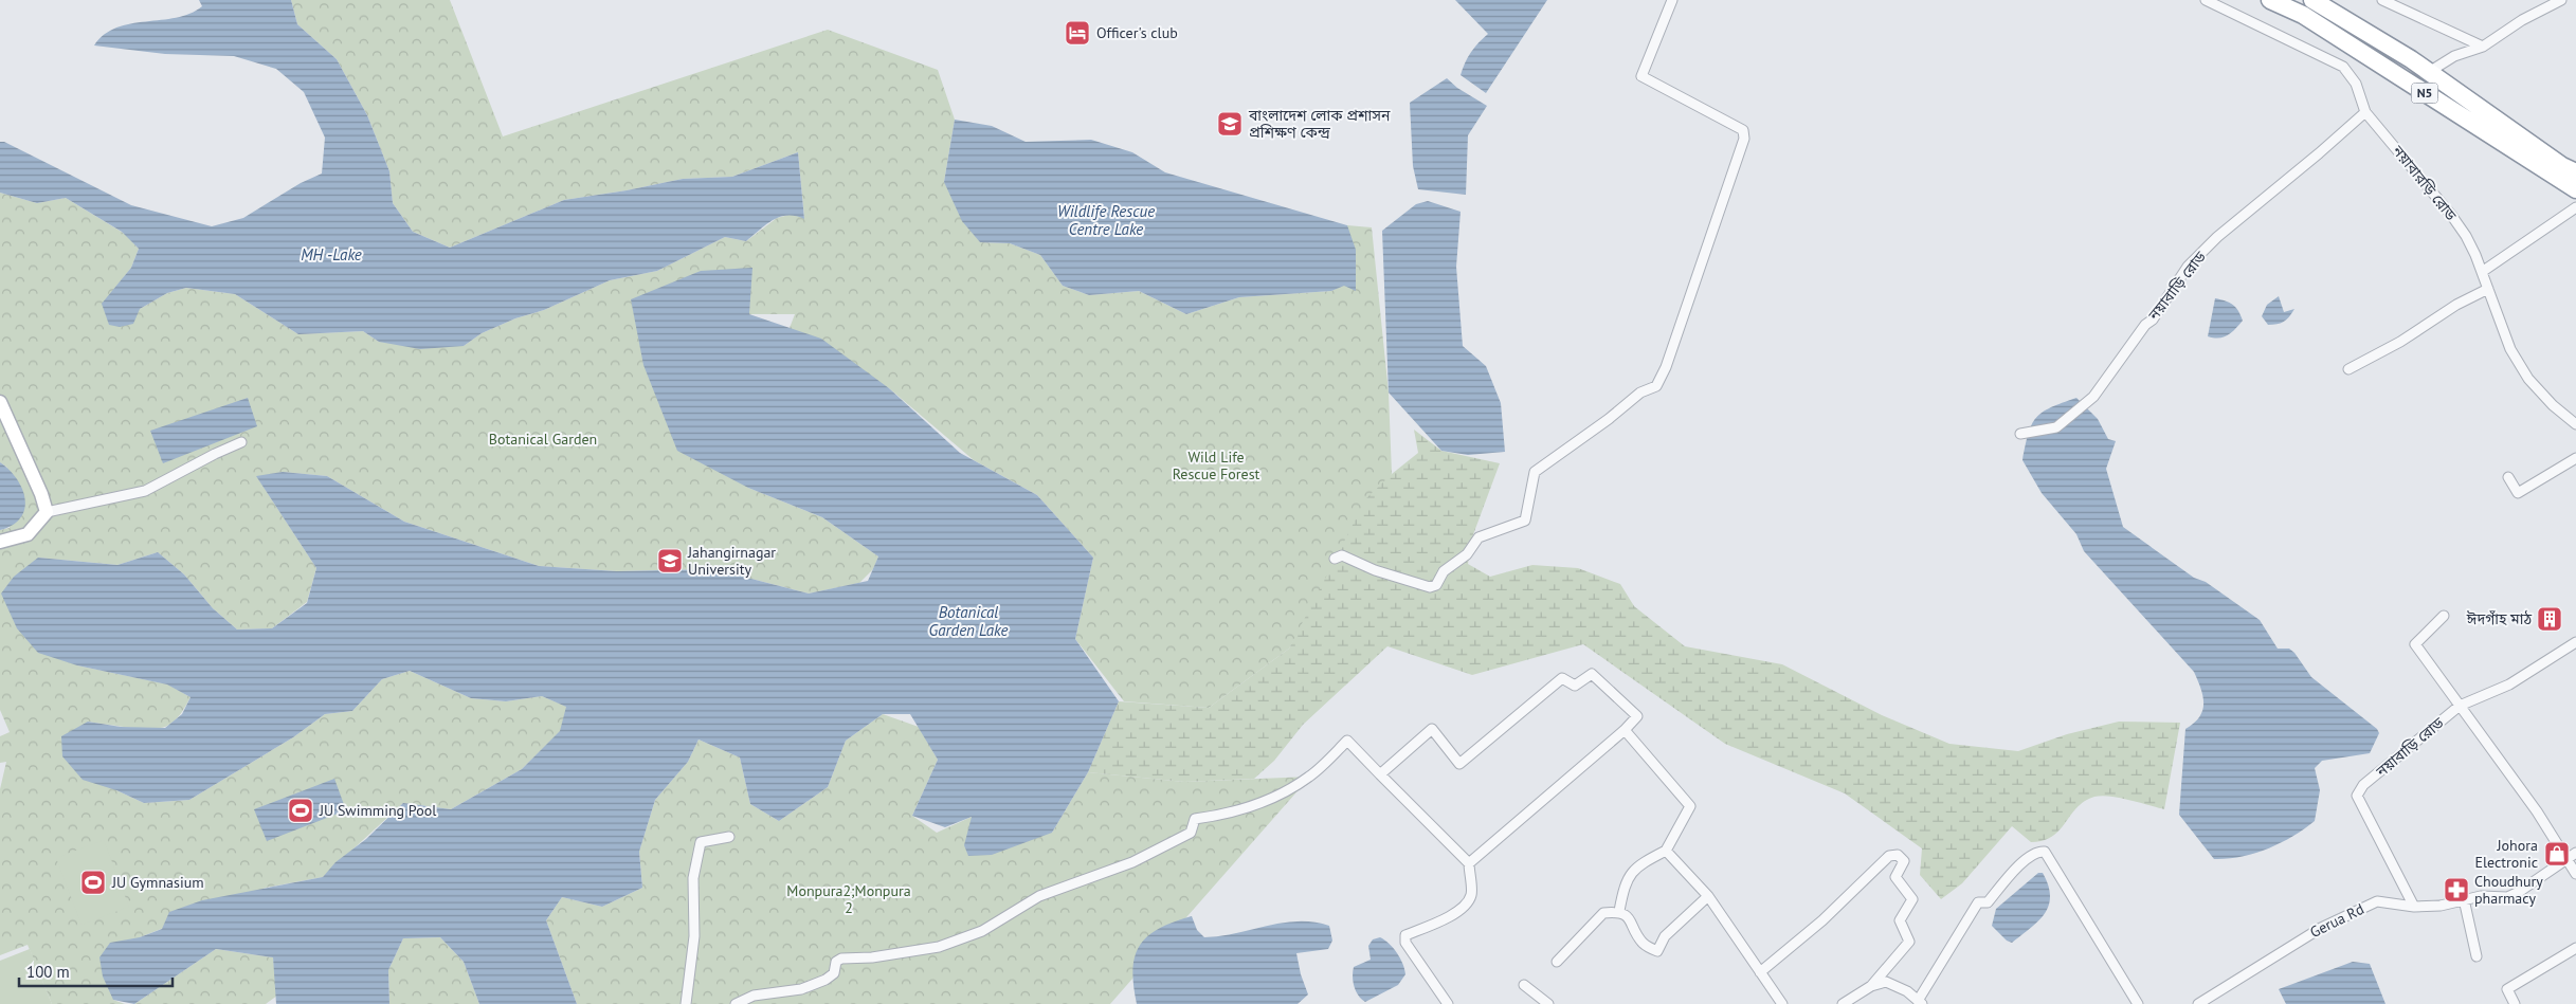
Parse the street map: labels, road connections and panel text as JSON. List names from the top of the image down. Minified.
{"streets":{"highway":["N5"],"street":["নয়াবারড়ি রোড","নয়াবাড়ি রোড","Gerua Rd"]},"crossings":[["নয়াবারড়ি রোড","নয়াবাড়ি রোড"],["নয়াবাড়ি রোড","Gerua Rd"]],"water":["Wildlife Rescue Centre Lake","MH -Lake","Botanical Garden Lake"],"parks":["Botanical Garden","Wild Life Rescue Forest","Monpura2;Monpura 2"],"places":{"hotel":["Officer's club"],"school or university":["বাংলাদেশ লোক প্রশাসন প্রশিক্ষণ কেন্দ্র","Jahangirnagar University"],"building":["ঈদগাঁহ মাঠ"],"sports":["JU Swimming Pool","JU Gymnasium"],"shop":["Johora Electronic"],"pharmacy":["Choudhury pharmacy"]},"scale_bar":"100 m"}
